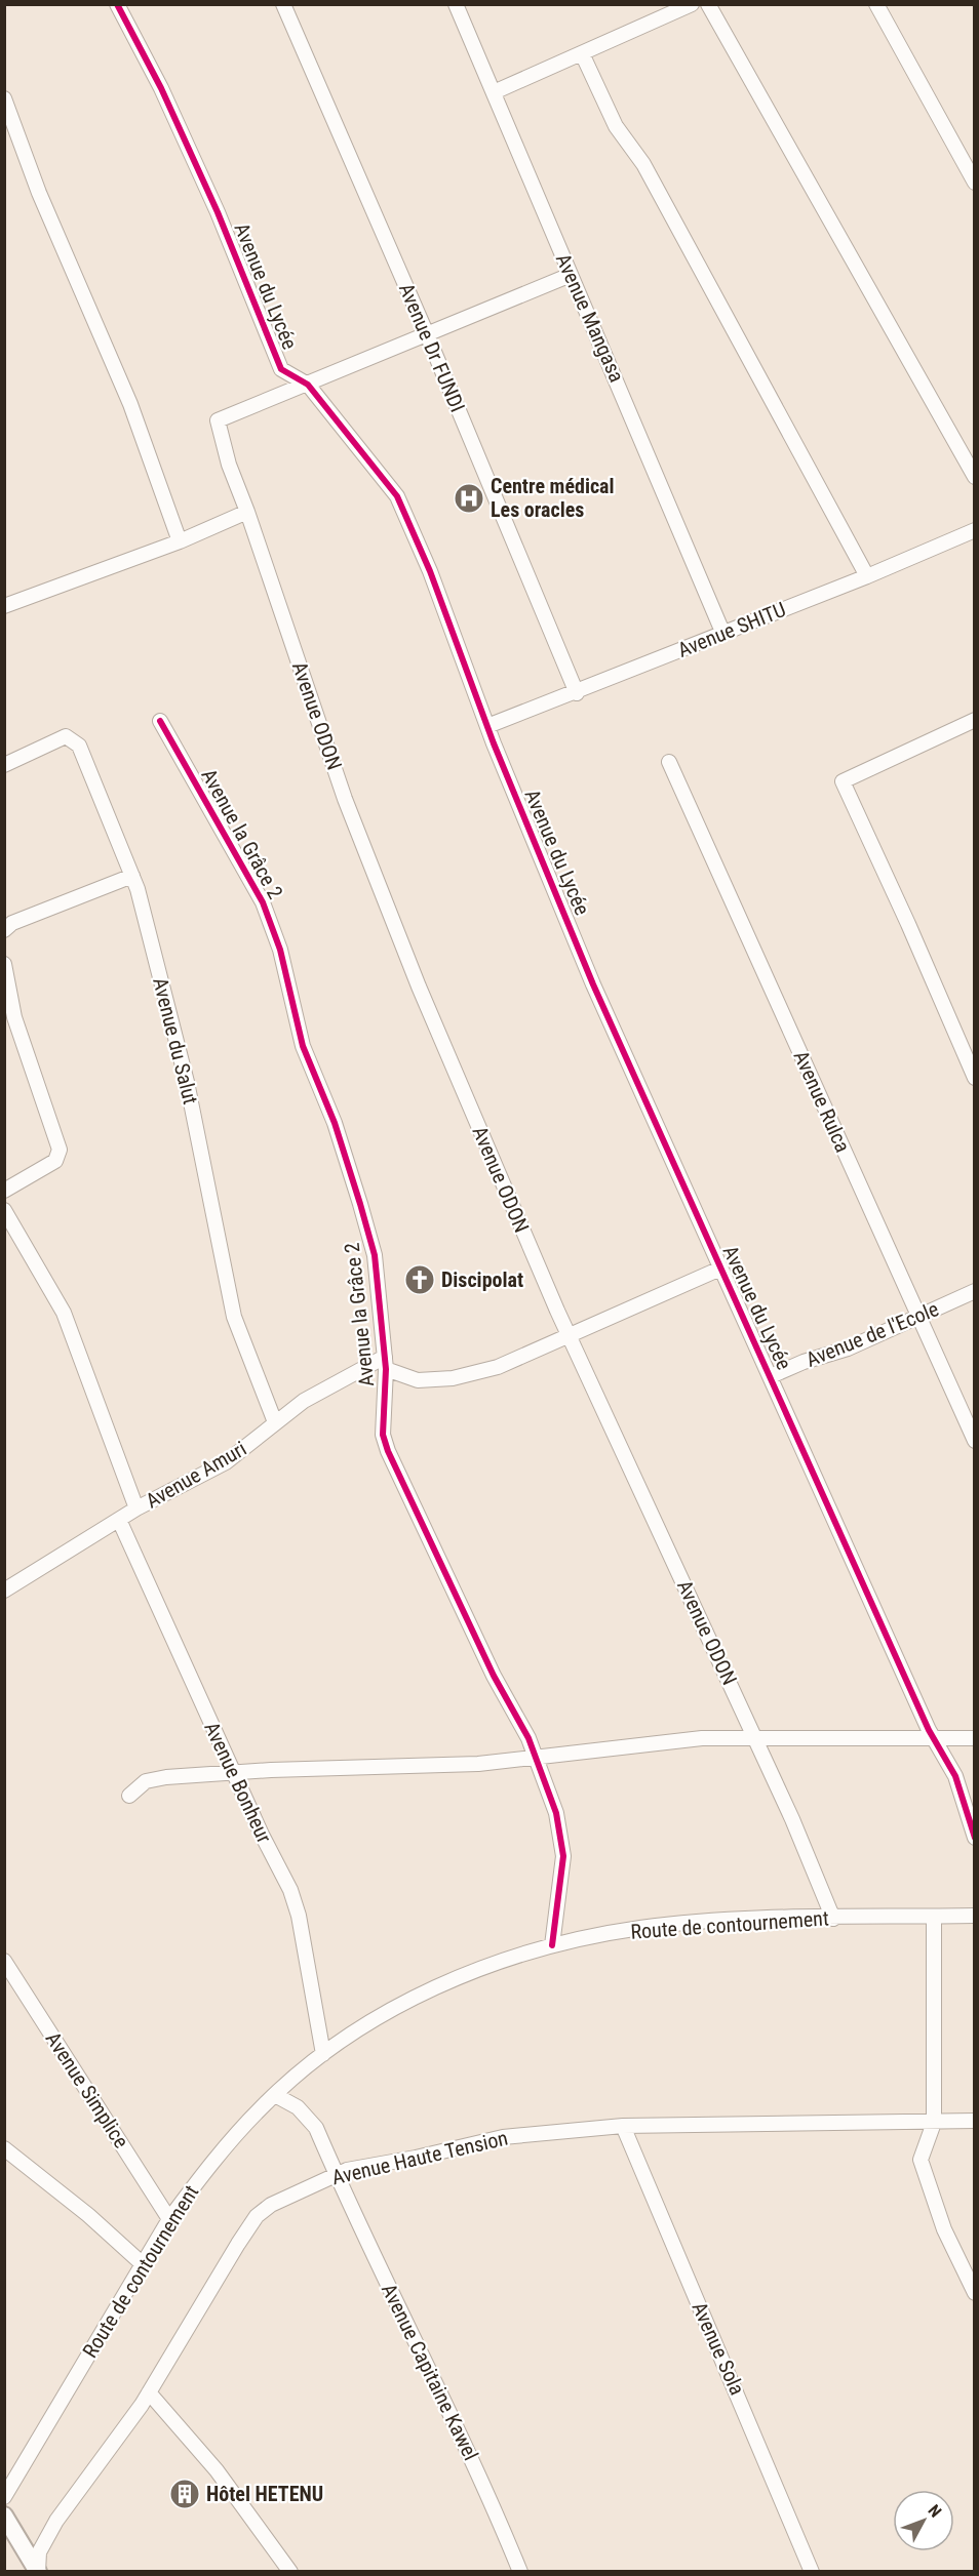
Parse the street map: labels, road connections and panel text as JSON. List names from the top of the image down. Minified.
{"streets":{"street":["Avenue du Lycée","Avenue Mangasa","Avenue Dr FUNDI","Avenue SHITU","Avenue ODON","Avenue la Grâce 2","Avenue du Salut","Avenue Rulca","Avenue de l'Ecole","Avenue Amuri","Avenue Bonheur","Route de contournement","Avenue Simplice","Avenue Haute Tension","Avenue Sola","Avenue Capitaine Kawel"]},"crossings":[["Avenue du Lycée","Avenue SHITU"],["Avenue du Lycée","Avenue ODON"],["Avenue du Lycée","Avenue de l'Ecole"],["Avenue Mangasa","Avenue SHITU"],["Avenue Dr FUNDI","Avenue SHITU"],["Avenue ODON","Route de contournement"],["Avenue la Grâce 2","Avenue Amuri"],["Avenue la Grâce 2","Route de contournement"],["Avenue du Salut","Avenue Amuri"],["Avenue Rulca","Avenue de l'Ecole"],["Avenue Amuri","Avenue Bonheur"],["Avenue Bonheur","Route de contournement"],["Route de contournement","Avenue Simplice"],["Avenue Haute Tension","Avenue Sola"],["Avenue Haute Tension","Avenue Capitaine Kawel"]],"places":{"hospital":["Centre médical Les oracles"],"church":["Discipolat"],"building":["Hôtel HETENU"]},"north":"top right"}
